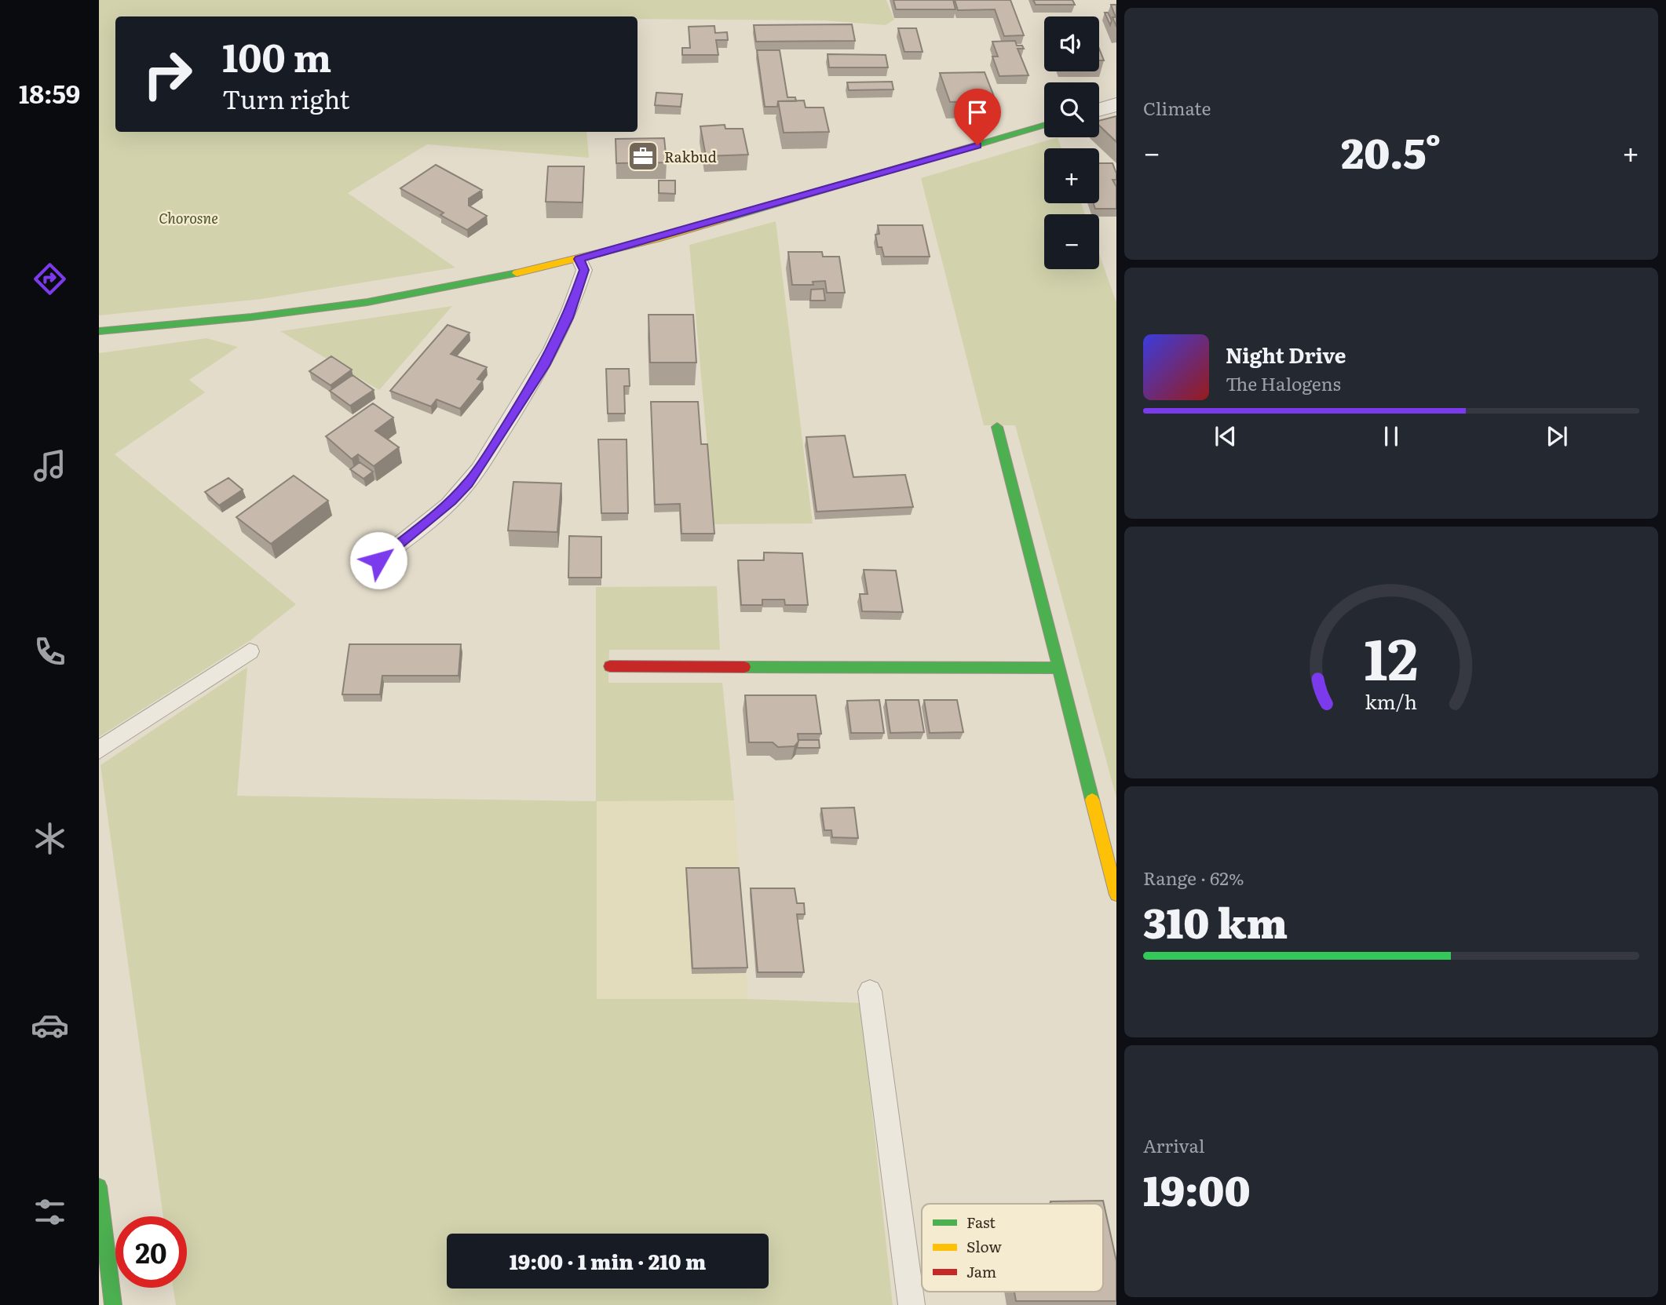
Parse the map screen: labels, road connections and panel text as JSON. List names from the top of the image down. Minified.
{"parks":["Chorosne"],"places":{"office":["Rakbud"]},"legend":["Fast","Slow","Jam"],"page":{"tabs":"18:59","tile":["Climate",["Range · 62%","310 km"],["Arrival","19:00"]],"map_buttons":["+","−"],"turn":["100 m","Turn right"],"heat":["−","20.5°","+"],"song":["Night Drive","The Halogens"],"limit":"20","trip":"19:00 · 1 min · 210 m","gauge":["12","km/h"]}}
